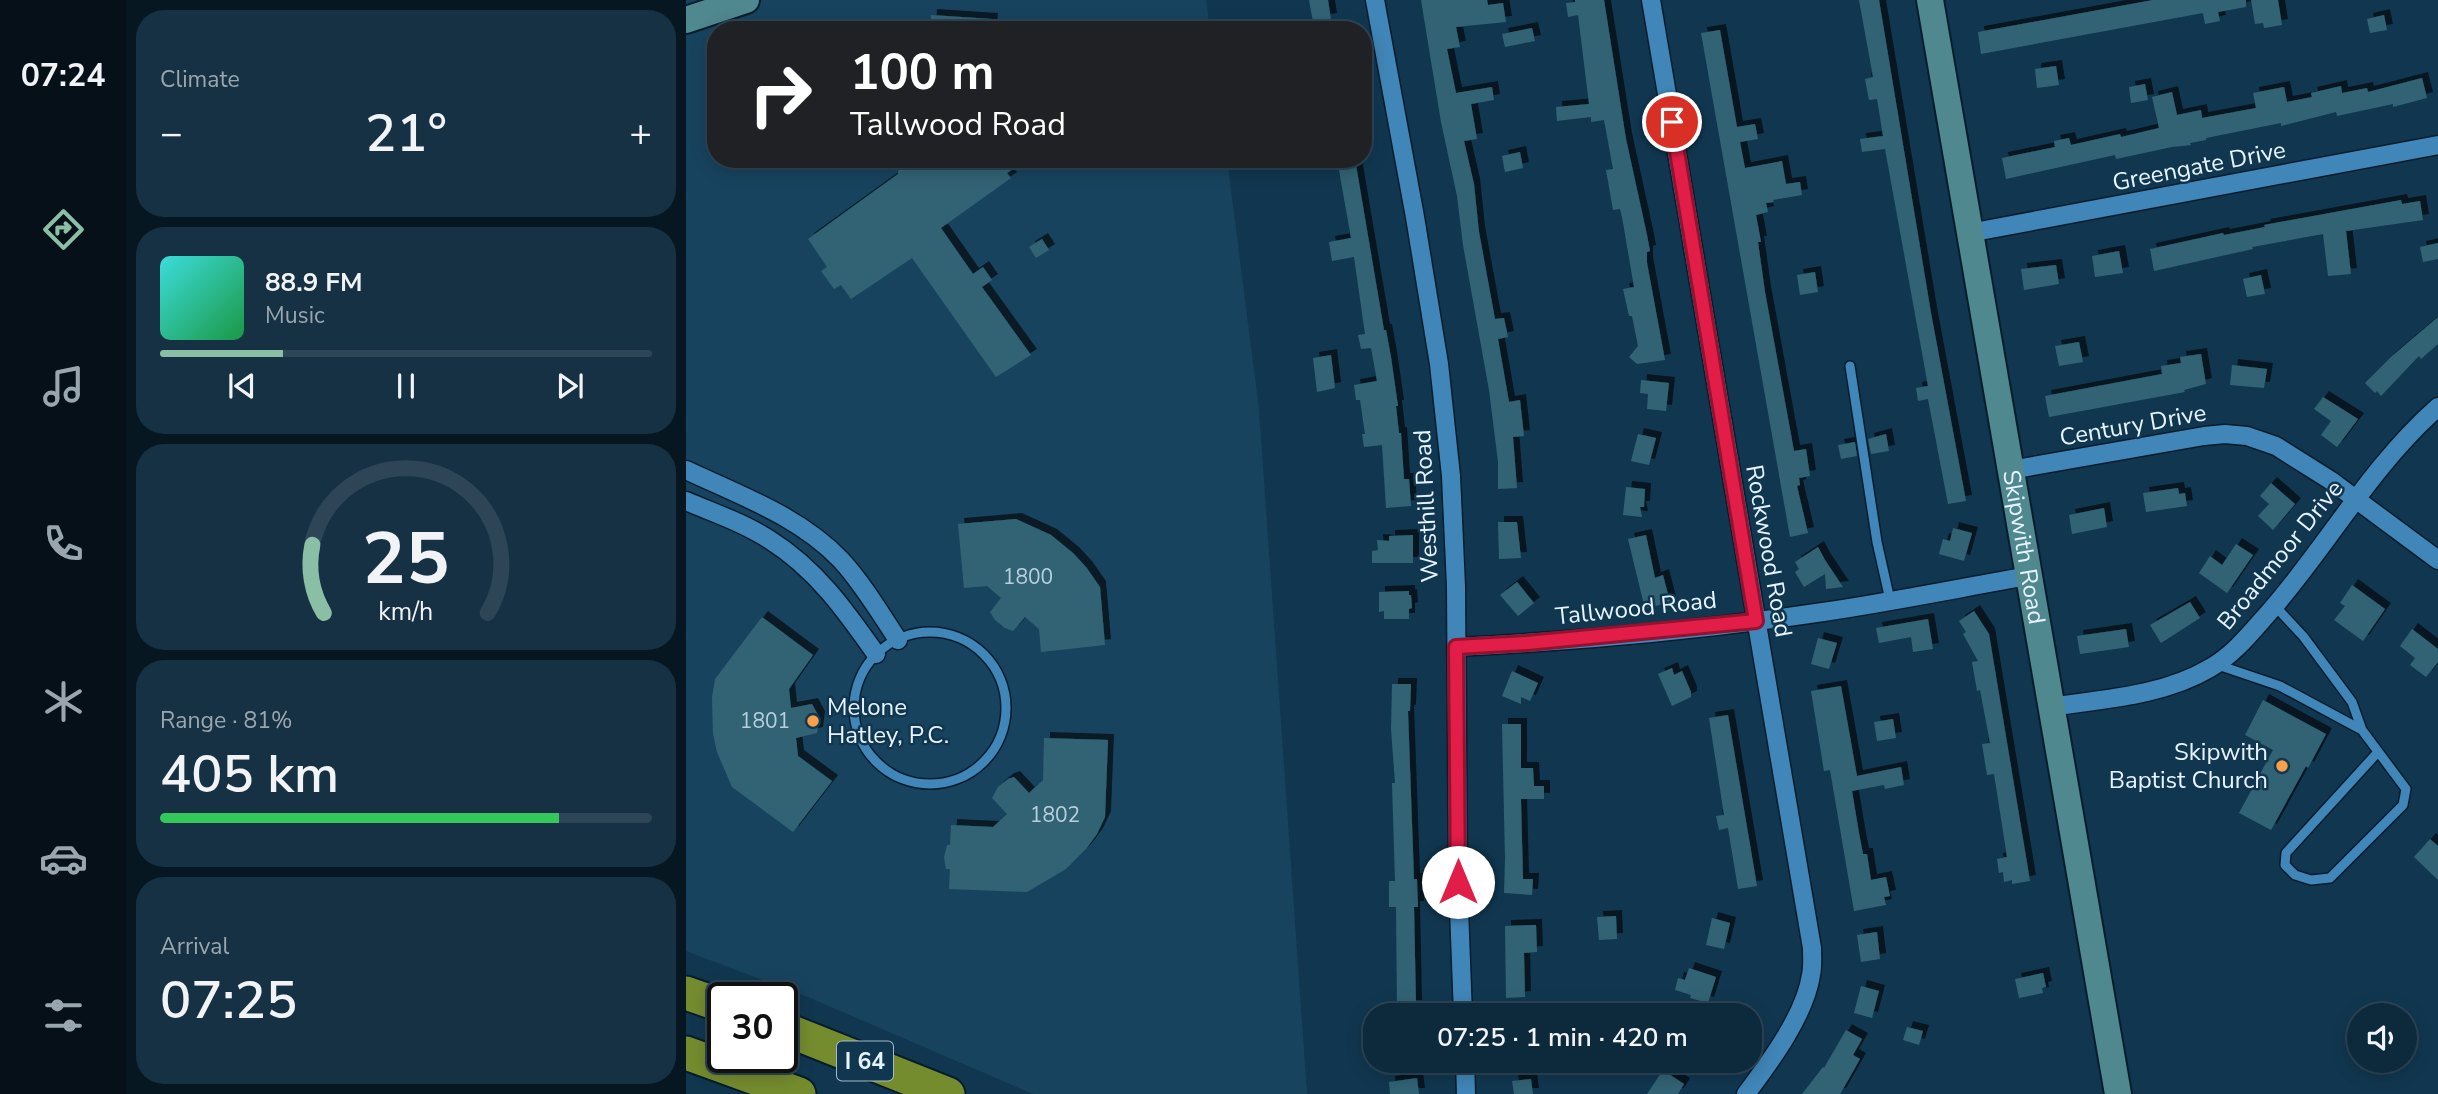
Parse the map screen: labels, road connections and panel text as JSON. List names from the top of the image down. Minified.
{"streets":{"highway":["I 64"],"main road":["Skipwith Road"],"street":["Greengate Drive","Century Drive","Westhill Road","Rockwood Road","Broadmoor Drive","Tallwood Road"]},"crossings":[["Greengate Drive","Skipwith Road"],["Century Drive","Skipwith Road"],["Century Drive","Broadmoor Drive"],["Westhill Road","Tallwood Road"],["Skipwith Road","Broadmoor Drive"],["Skipwith Road","Tallwood Road"],["Rockwood Road","Tallwood Road"]],"places":["Melone Hatley, P.C.","Skipwith Baptist Church"],"house_numbers":["1800","1801","1802"],"page":{"tabs":"07:24","tile":["Climate",["Range · 81%","405 km"],["Arrival","07:25"]],"turn":["100 m","Tallwood Road"],"heat":["−","21°","+"],"song":["88.9 FM","Music"],"limit":"30","trip":"07:25 · 1 min · 420 m","gauge":["25","km/h"]}}
